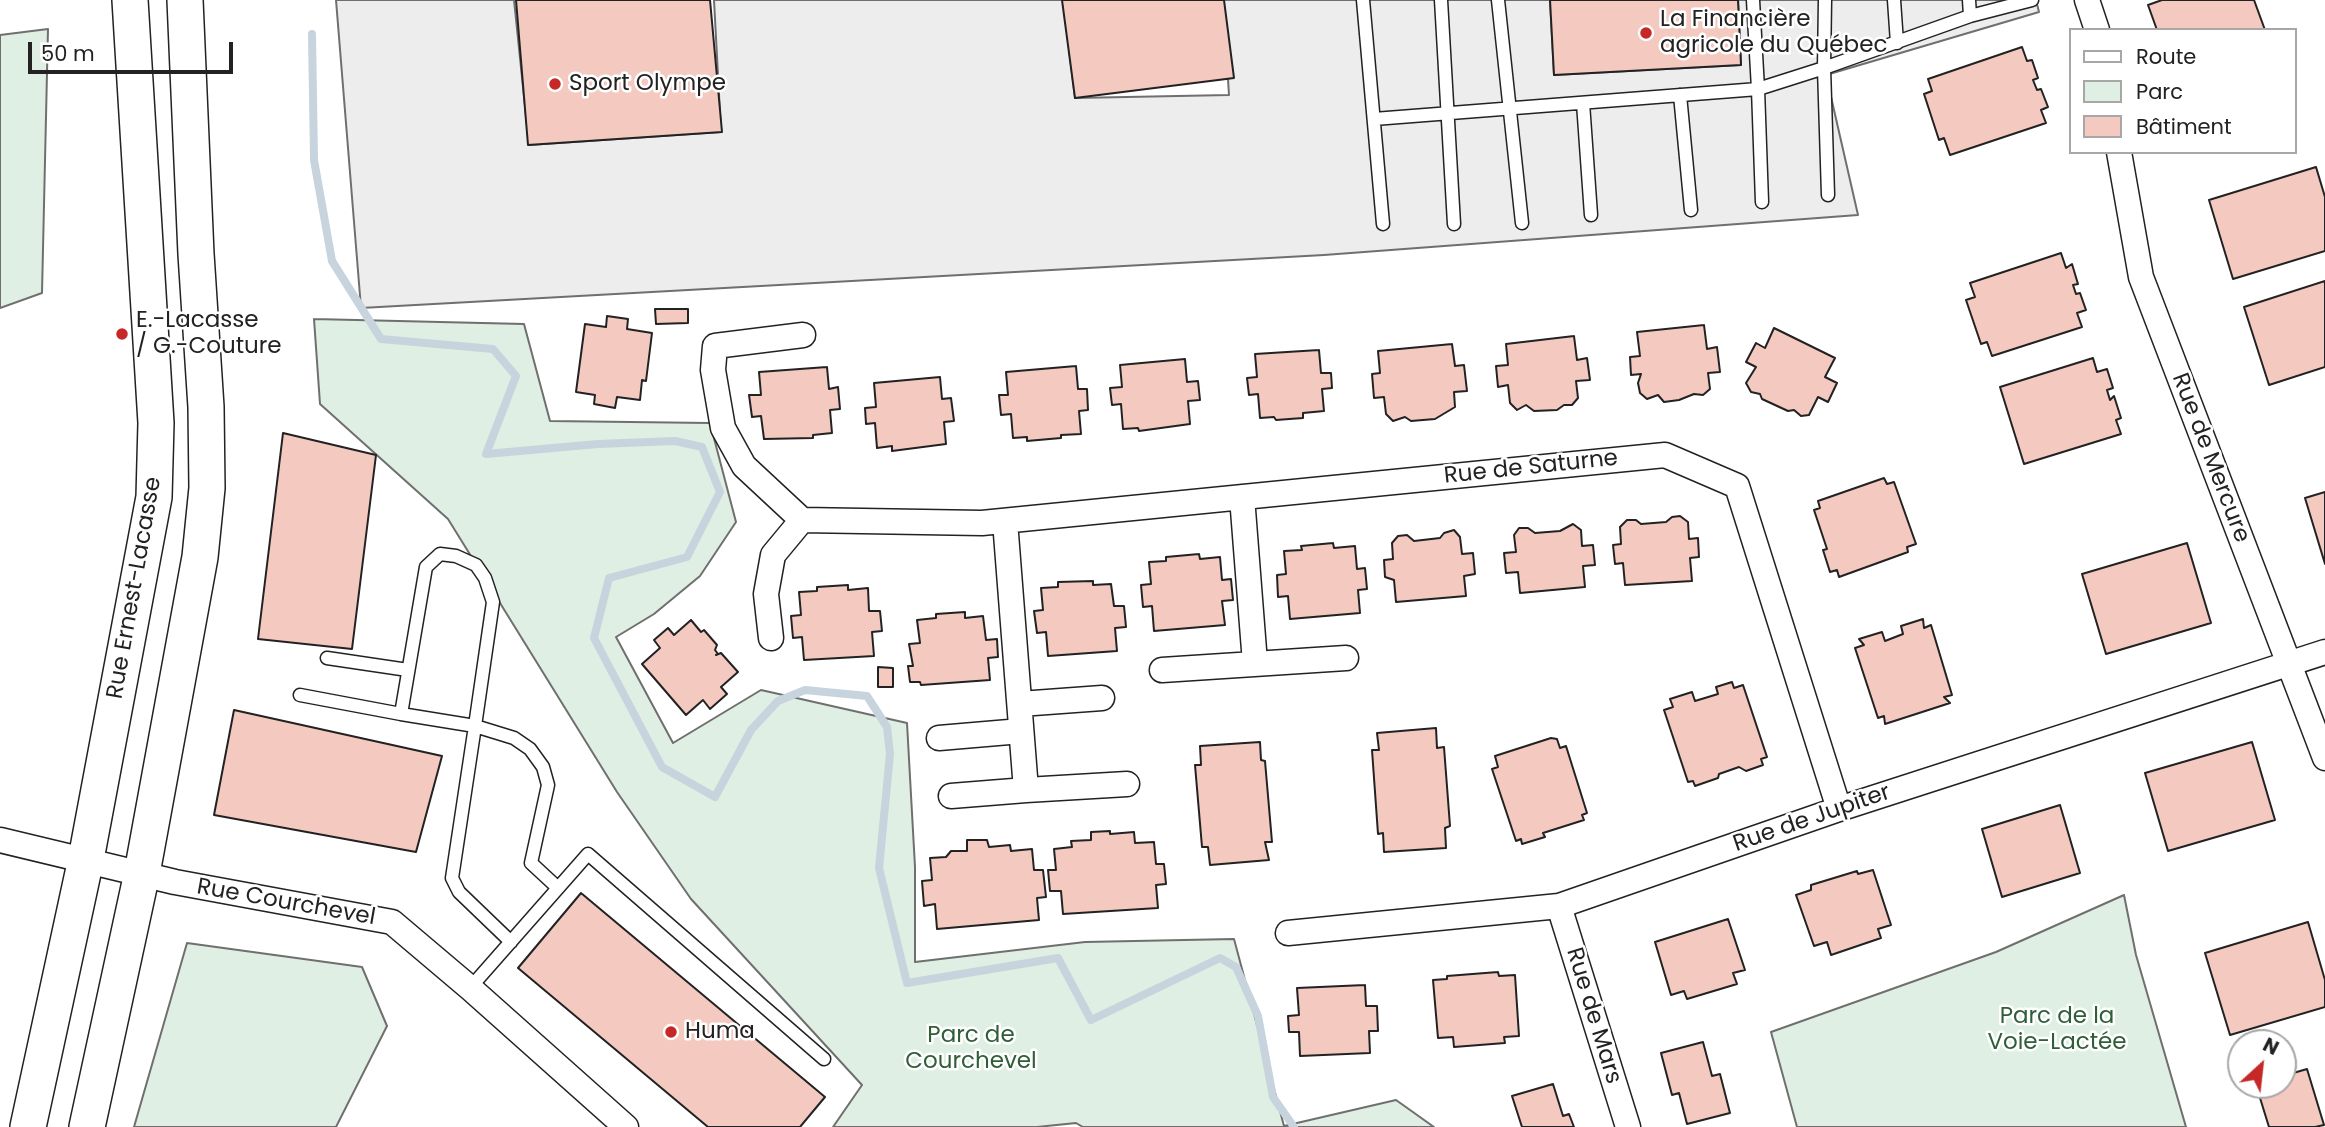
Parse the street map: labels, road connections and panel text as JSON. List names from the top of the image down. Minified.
{"streets":{"street":["Rue de Mercure","Rue de Saturne","Rue Ernest-Lacasse","Rue de Jupiter","Rue Courchevel","Rue de Mars"]},"crossings":[["Rue de Mercure","Rue de Jupiter"],["Rue de Saturne","Rue de Jupiter"],["Rue Ernest-Lacasse","Rue Courchevel"],["Rue de Jupiter","Rue de Mars"]],"parks":["Parc de la Voie-Lactée","Parc de Courchevel"],"places":["La Financière agricole du Québec","Sport Olympe","E.-Lacasse / G.-Couture","Huma"],"legend":["Route","Parc","Bâtiment"],"scale_bar":"50 m","north":"top right"}
